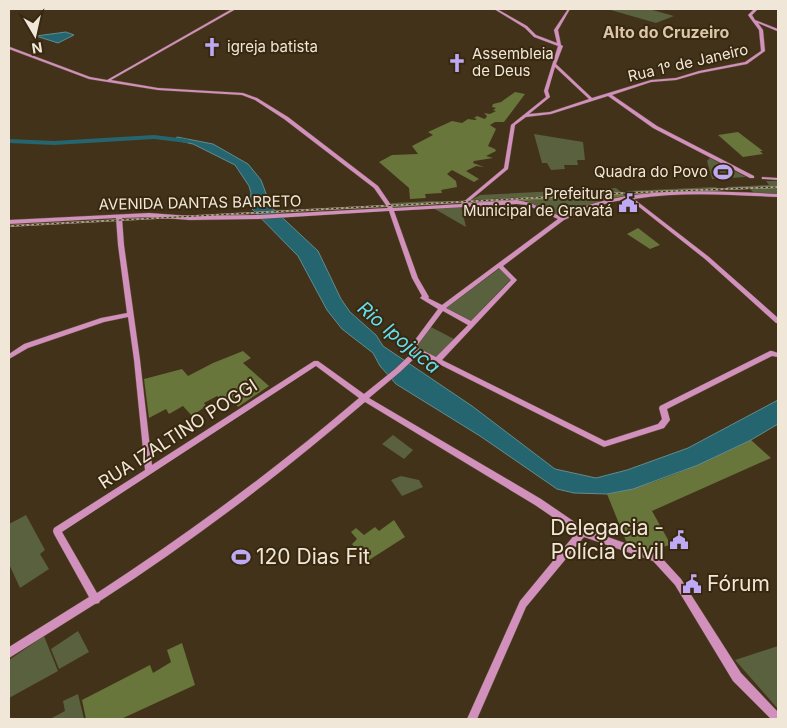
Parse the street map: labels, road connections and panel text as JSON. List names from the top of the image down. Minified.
{"streets":{"main road":["Rua 1º de Janeiro","AVENIDA DANTAS BARRETO","RUA IZALTINO POGGI"]},"districts":["Alto do Cruzeiro"],"water":["Rio Ipojuca"],"places":{"church":["igreja batista","Assembleia de Deus"],"sports":["Quadra do Povo","120 Dias Fit"],"public building":["Prefeitura Municipal de Gravatá","Delegacia - Polícia Civil","Fórum"]},"north":"bottom"}
